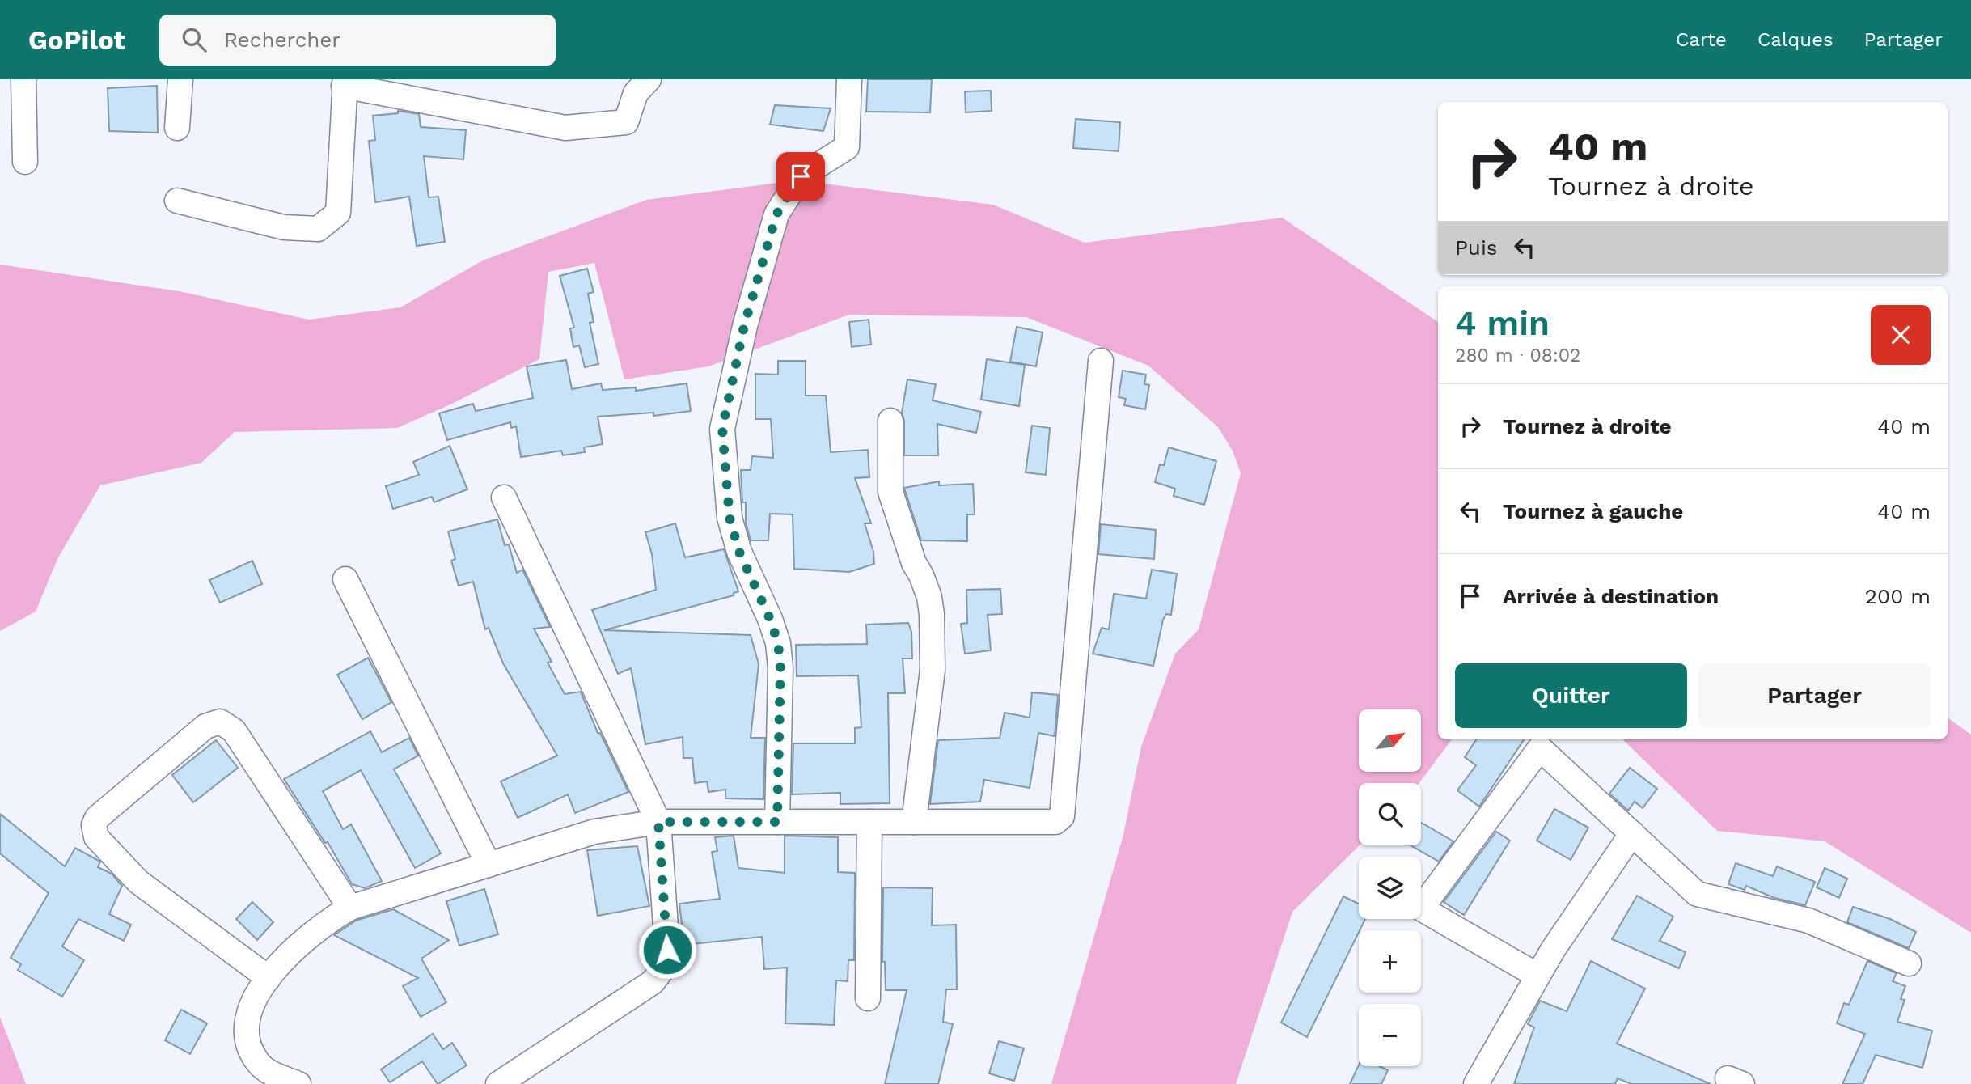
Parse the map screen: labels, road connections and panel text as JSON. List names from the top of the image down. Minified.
{"north":"top right","page":{"header":"GoPilot","search":"Rechercher","nav":["Carte","Calques","Partager"],"turn":["40 m","Tournez à droite"],"then":"Puis","heading":["4 min","280 m · 08:02"],"list":[{"name":"Tournez à droite","value":"40 m"},{"name":"Tournez à gauche","value":"40 m"},{"name":"Arrivée à destination","value":"200 m"}],"buttons":["Quitter","Partager"],"map_buttons":["+","−"]}}
